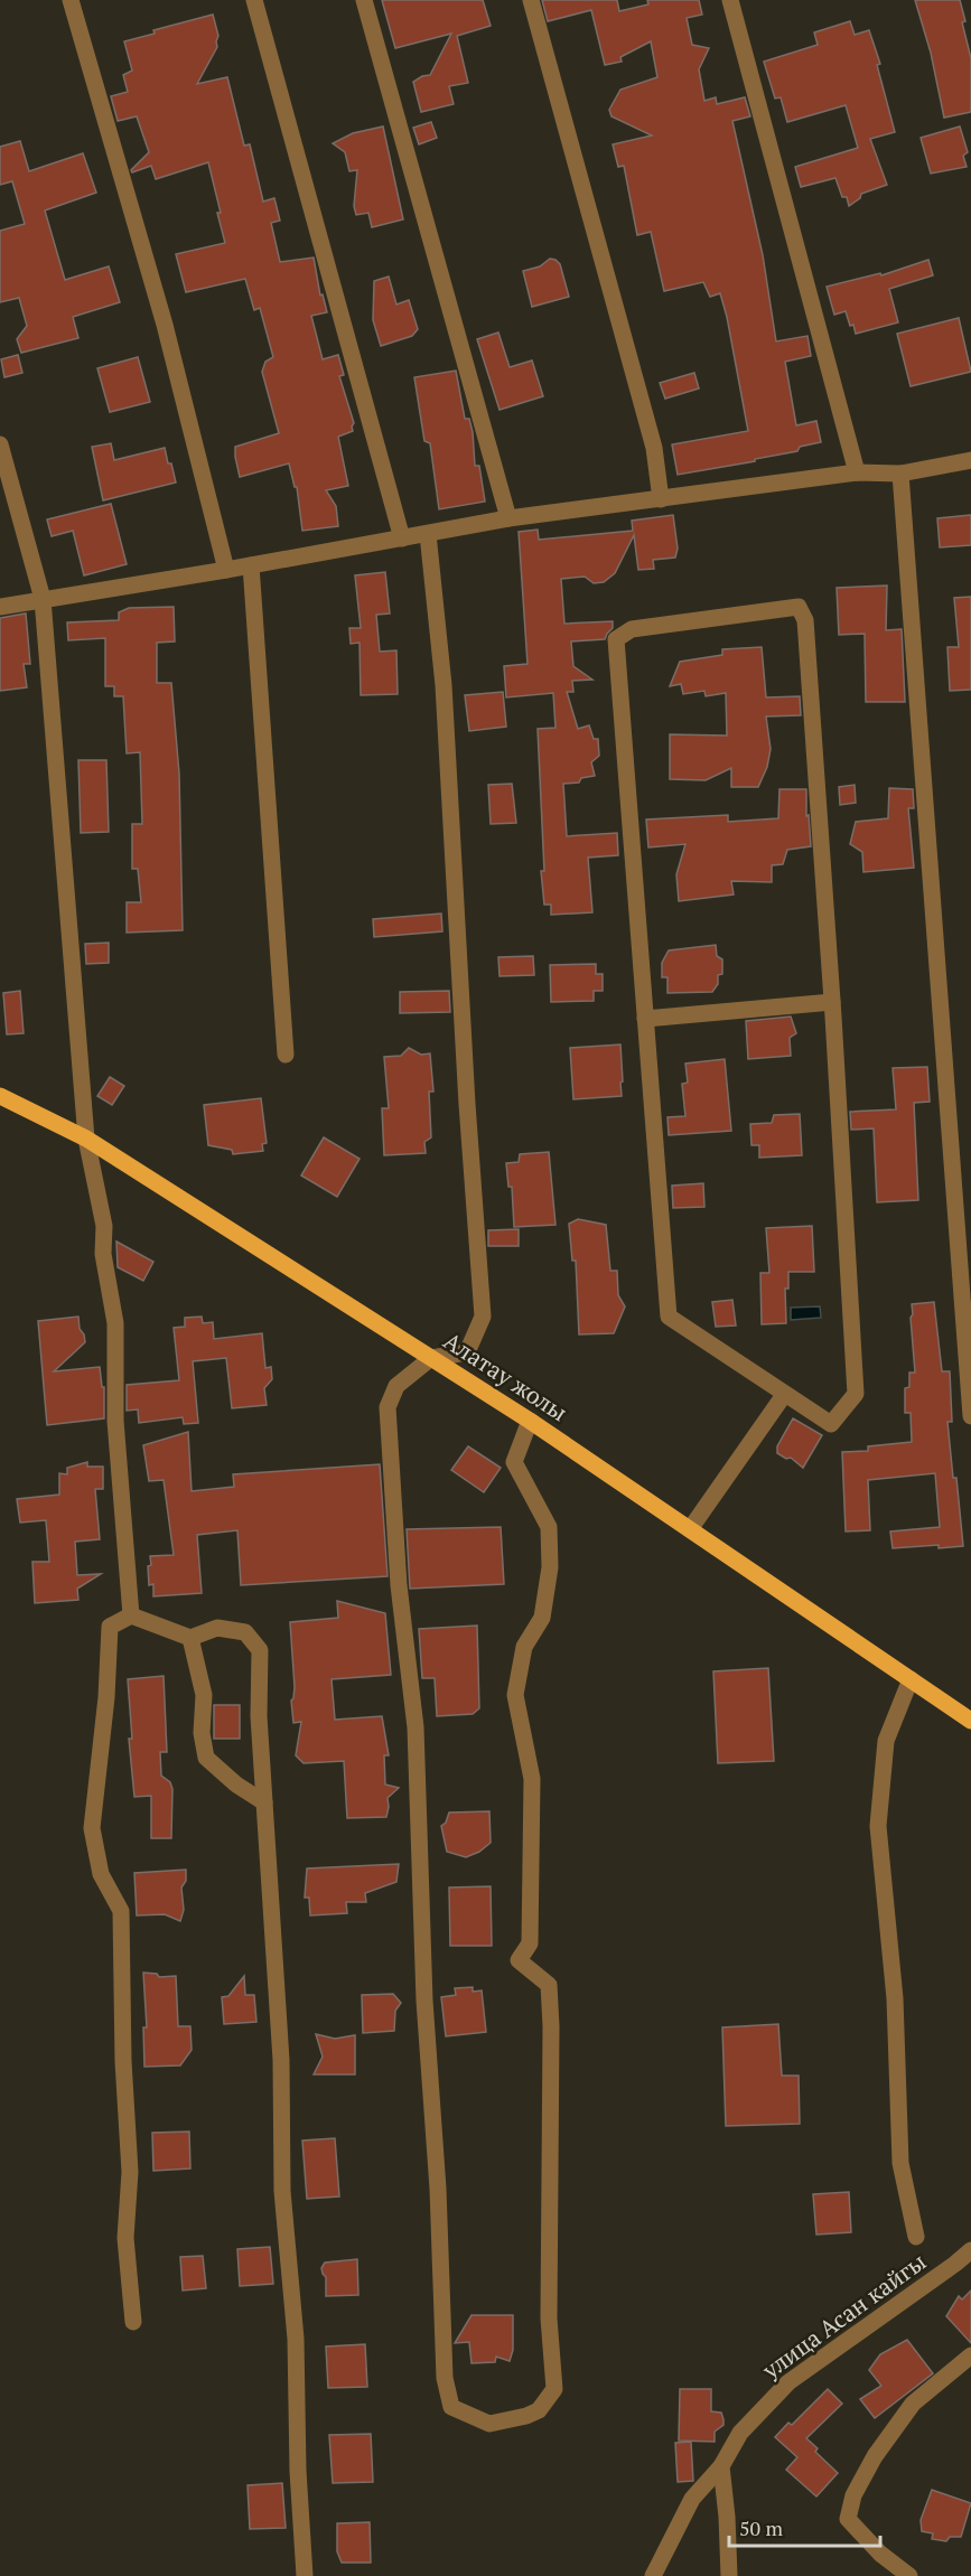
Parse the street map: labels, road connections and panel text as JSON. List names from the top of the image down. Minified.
{"streets":{"main road":["Алатау жолы"],"street":["улица Асан кайгы"]},"scale_bar":"50 m"}
